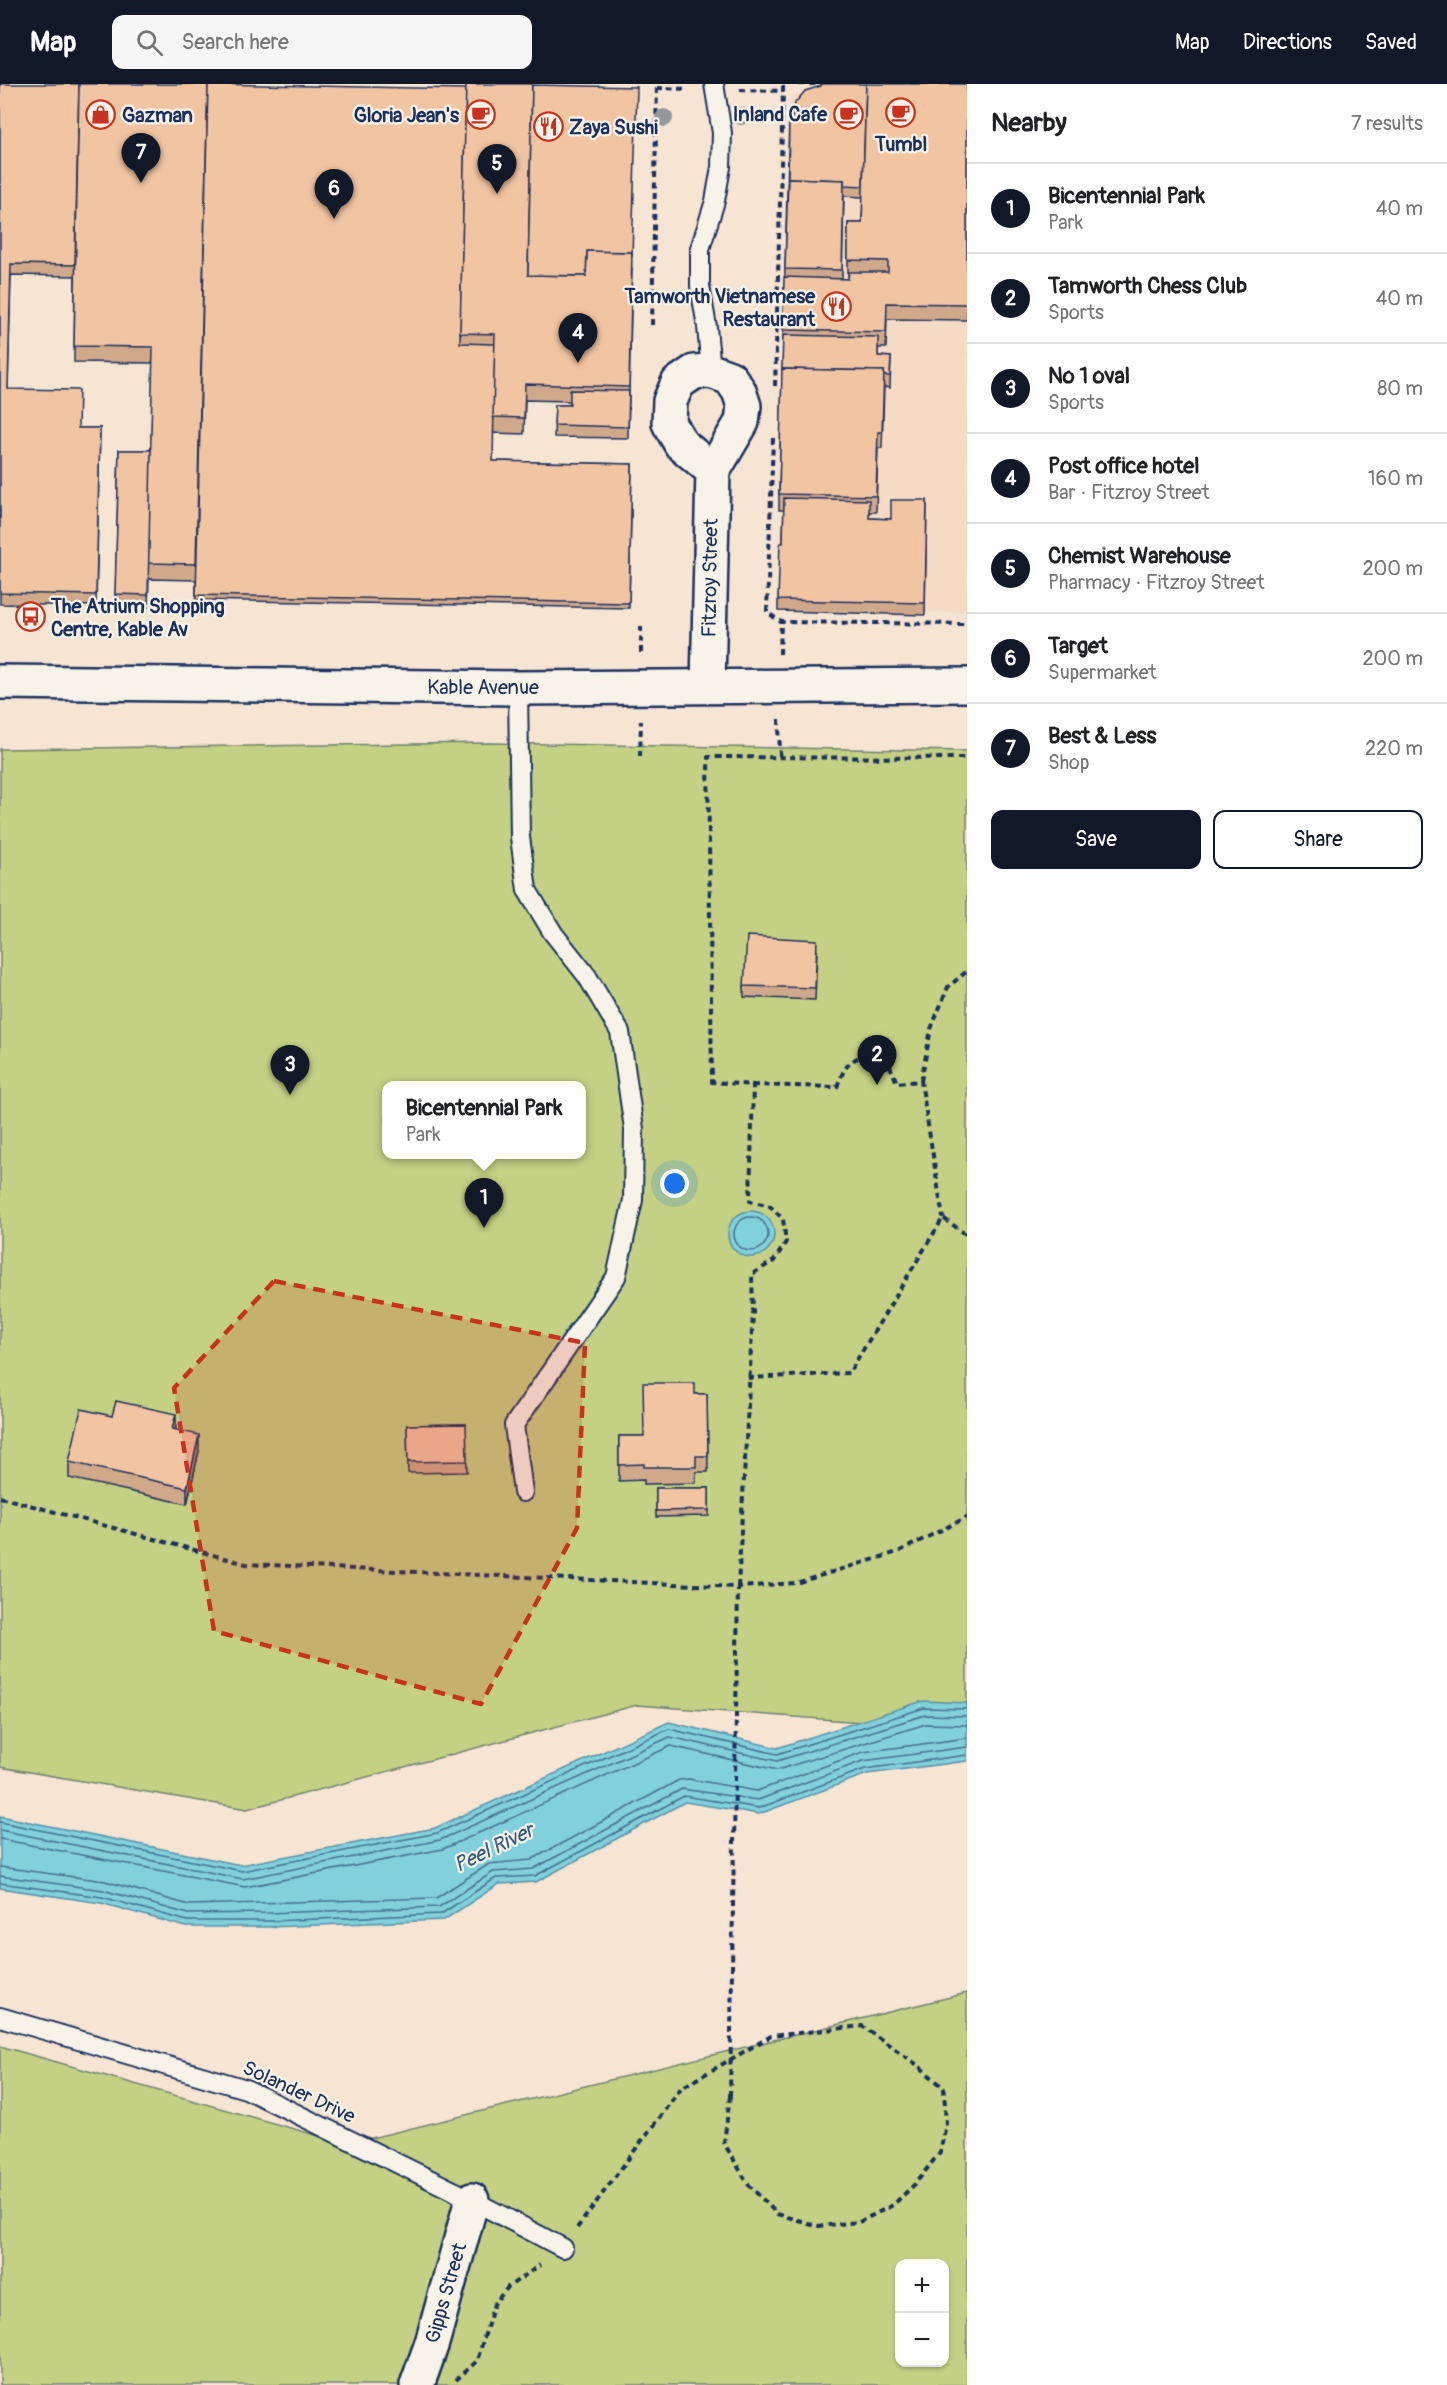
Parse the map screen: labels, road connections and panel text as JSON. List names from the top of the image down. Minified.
{"streets":{"street":["Fitzroy Street","Kable Avenue","Gipps Street"],"lane":["Solander Drive"]},"crossings":[["Fitzroy Street","Kable Avenue"],["Solander Drive","Gipps Street"]],"water":["Peel River"],"places":{"cafe":["Tumbl","Inland Cafe","Gloria Jean's"],"shop":["Gazman"],"restaurant":["Zaya Sushi","Tamworth Vietnamese Restaurant"],"bus stop":["The Atrium Shopping Centre, Kable Av"]},"page":{"header":"Map","search":"Search here","nav":["Map","Directions","Saved"],"heading":["Nearby","7 results"],"pins":["7","5","6","4","2","3","1"],"list":[{"mark":"1","name":"Bicentennial Park","note":"Park","value":"40 m"},{"mark":"2","name":"Tamworth Chess Club","note":"Sports","value":"40 m"},{"mark":"3","name":"No 1 oval","note":"Sports","value":"80 m"},{"mark":"4","name":"Post office hotel","note":"Bar · Fitzroy Street","value":"160 m"},{"mark":"5","name":"Chemist Warehouse","note":"Pharmacy · Fitzroy Street","value":"200 m"},{"mark":"6","name":"Target","note":"Supermarket","value":"200 m"},{"mark":"7","name":"Best & Less","note":"Shop","value":"220 m"}],"buttons":["Save","Share"],"popup":["Bicentennial Park","Park"],"map_buttons":["+","−"]}}
